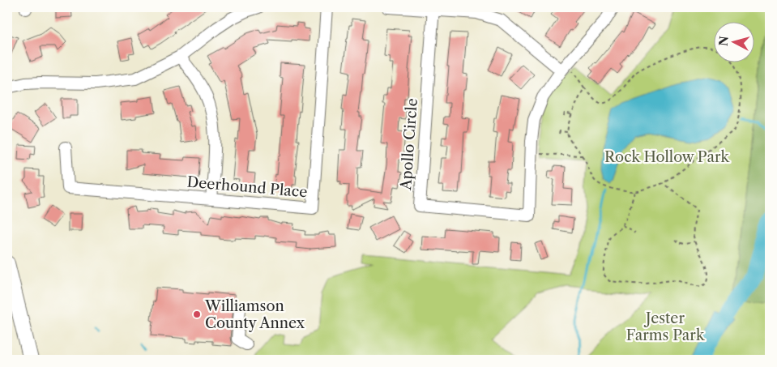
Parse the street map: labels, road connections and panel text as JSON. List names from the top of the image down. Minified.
{"streets":{"street":["Apollo Circle","Deerhound Place"]},"parks":["Rock Hollow Park","Jester Farms Park"],"places":["Williamson County Annex"],"north":"left"}
